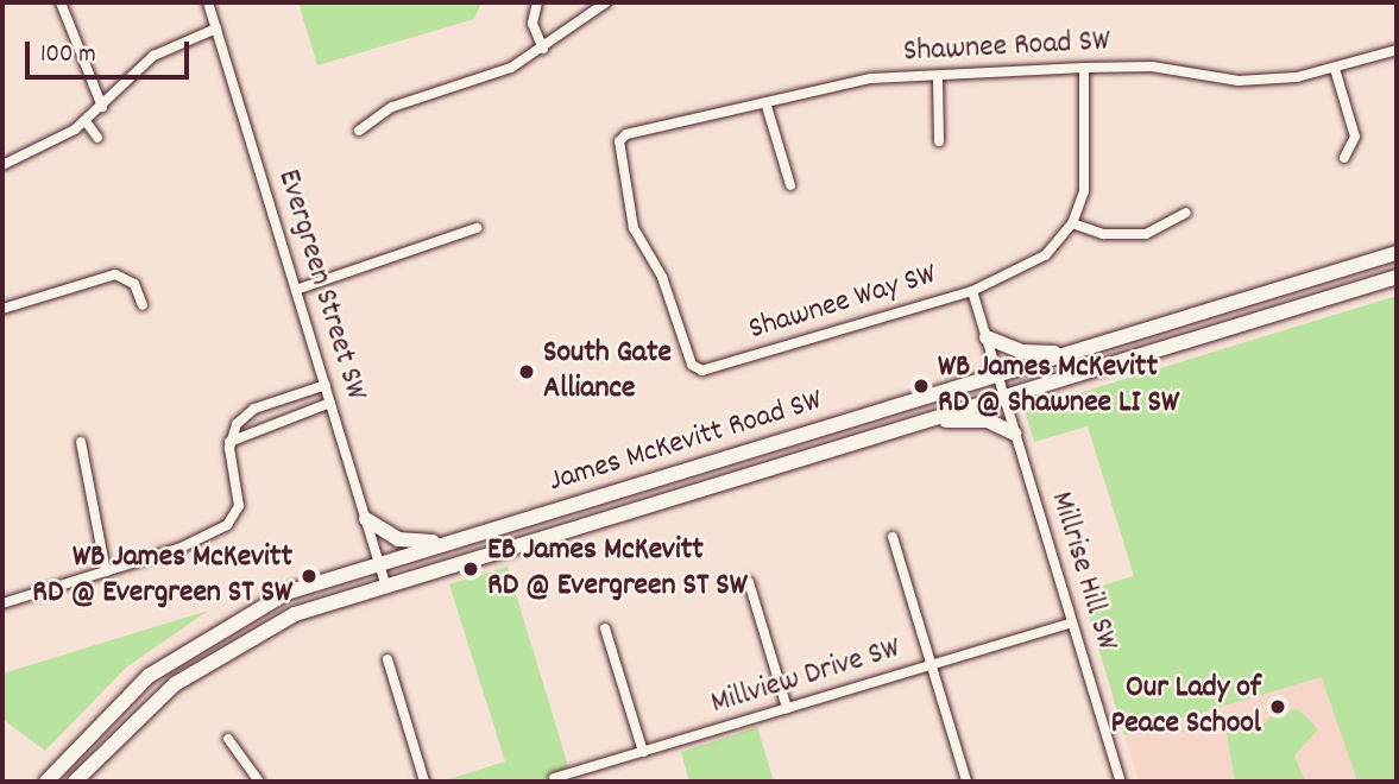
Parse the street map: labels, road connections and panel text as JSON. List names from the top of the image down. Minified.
{"streets":{"main road":["James McKevitt Road SW"],"street":["Shawnee Road SW","Evergreen Street SW","Shawnee Way SW","Millrise Hill SW","Millview Drive SW"]},"crossings":[["Shawnee Road SW","Shawnee Way SW"],["Evergreen Street SW","James McKevitt Road SW"],["Shawnee Way SW","Millrise Hill SW"],["James McKevitt Road SW","Millrise Hill SW"],["Millrise Hill SW","Millview Drive SW"]],"places":["South Gate Alliance","WB James McKevitt RD @ Shawnee LI SW","EB James McKevitt RD @ Evergreen ST SW","WB James McKevitt RD @ Evergreen ST SW","Our Lady of Peace School"],"scale_bar":"100 m"}
